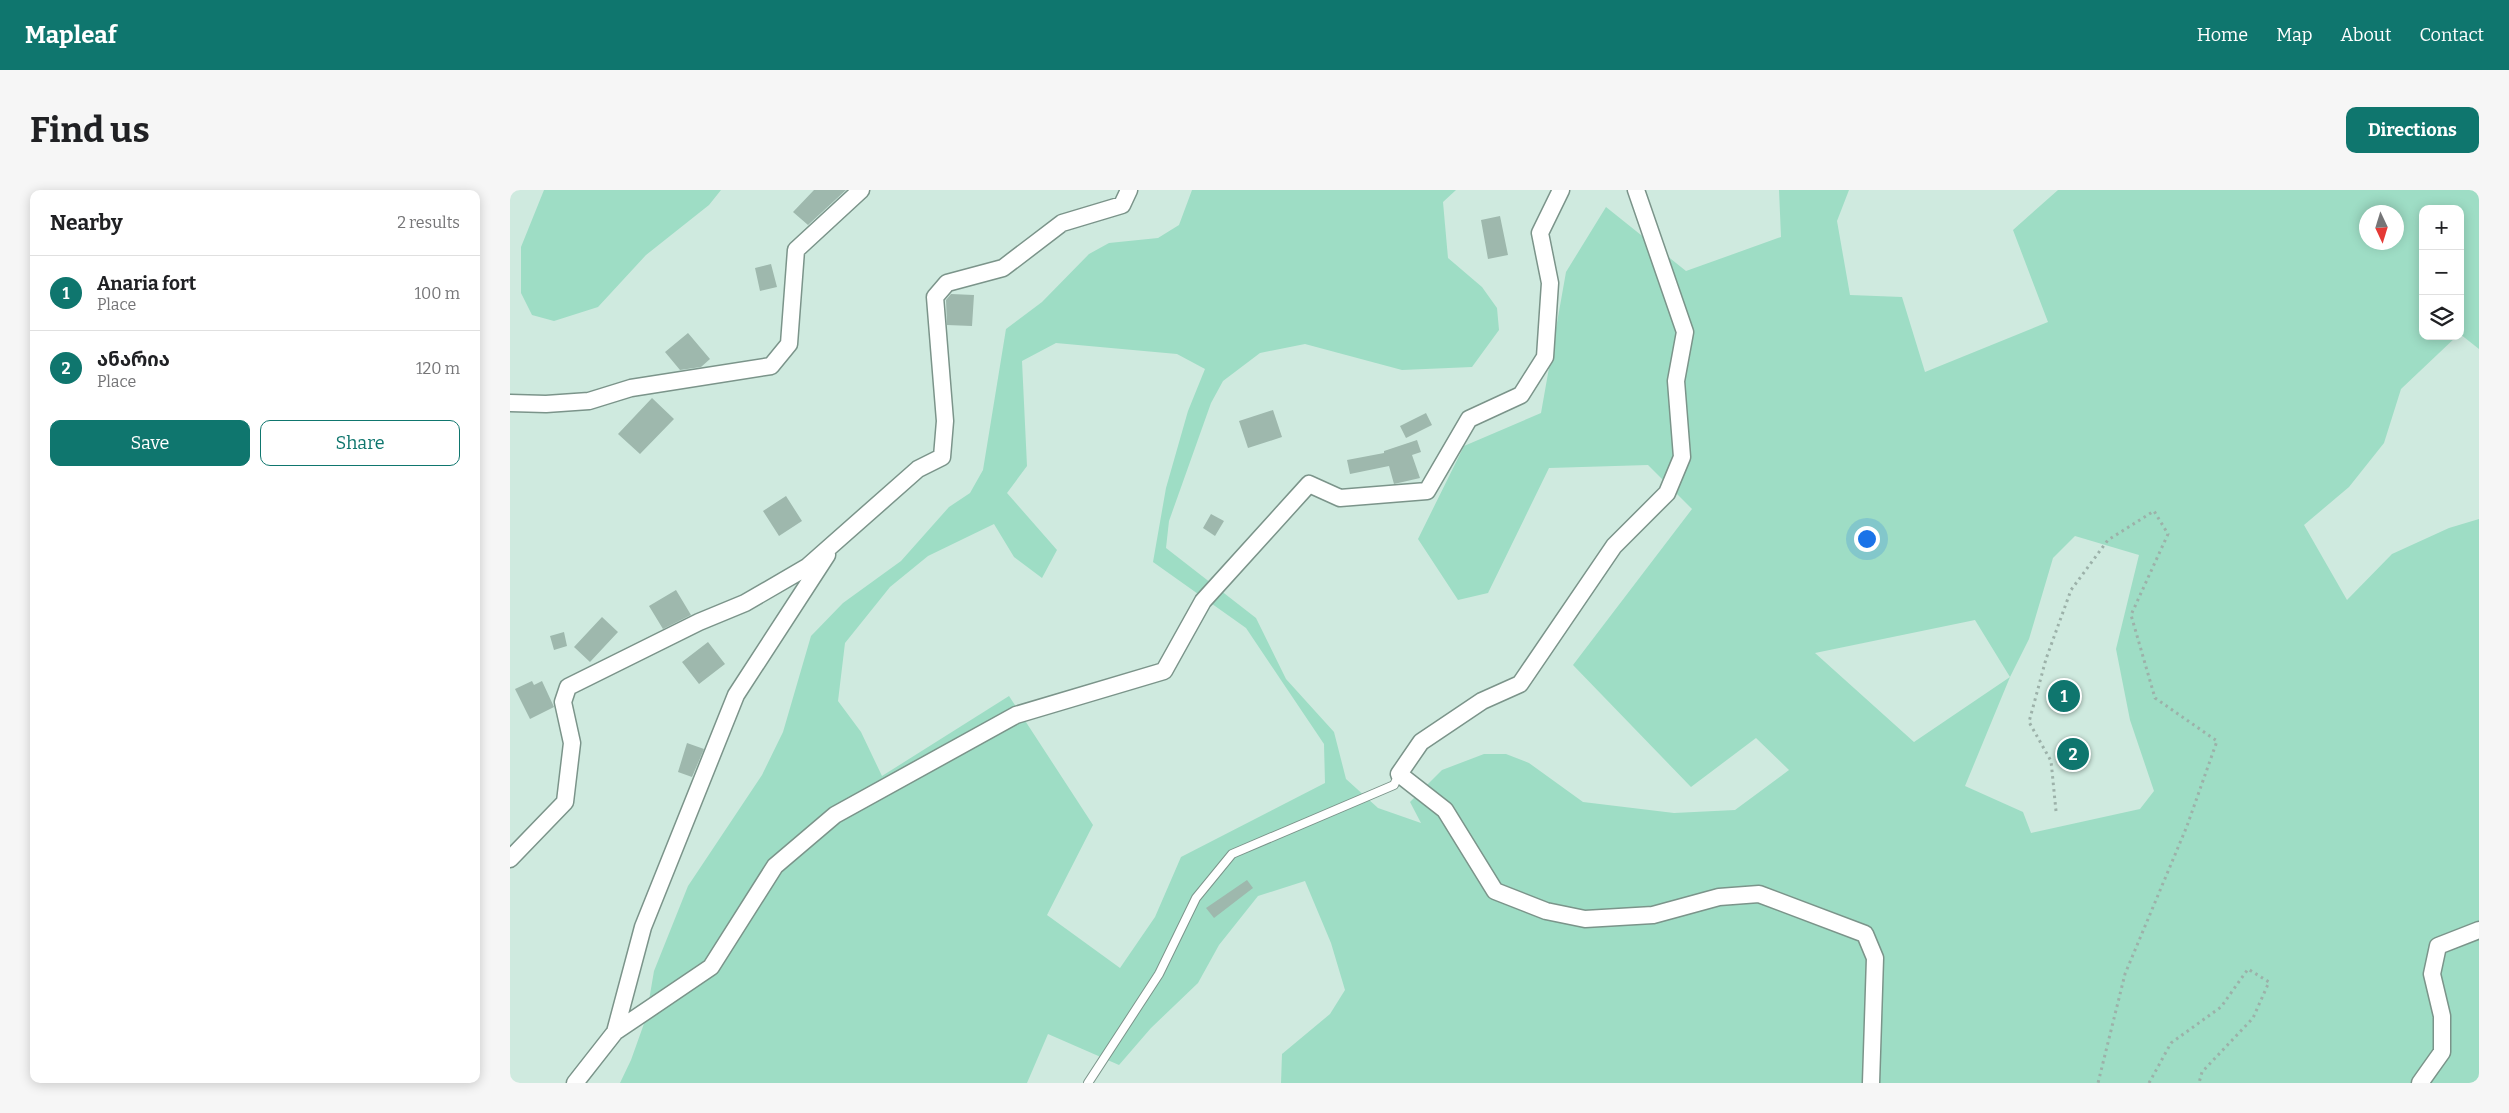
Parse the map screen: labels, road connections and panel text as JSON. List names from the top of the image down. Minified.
{"north":"bottom","page":{"header":"Mapleaf","nav":["Home","Map","About","Contact"],"buttons":["Directions",["Save","Share"]],"title":"Find us","heading":["Nearby","2 results"],"map_buttons":["+","−"],"list":[{"mark":"1","name":"Anaria fort","note":"Place","value":"100 m"},{"mark":"2","name":"ანარია","note":"Place","value":"120 m"}],"pins":["1","2"]}}
